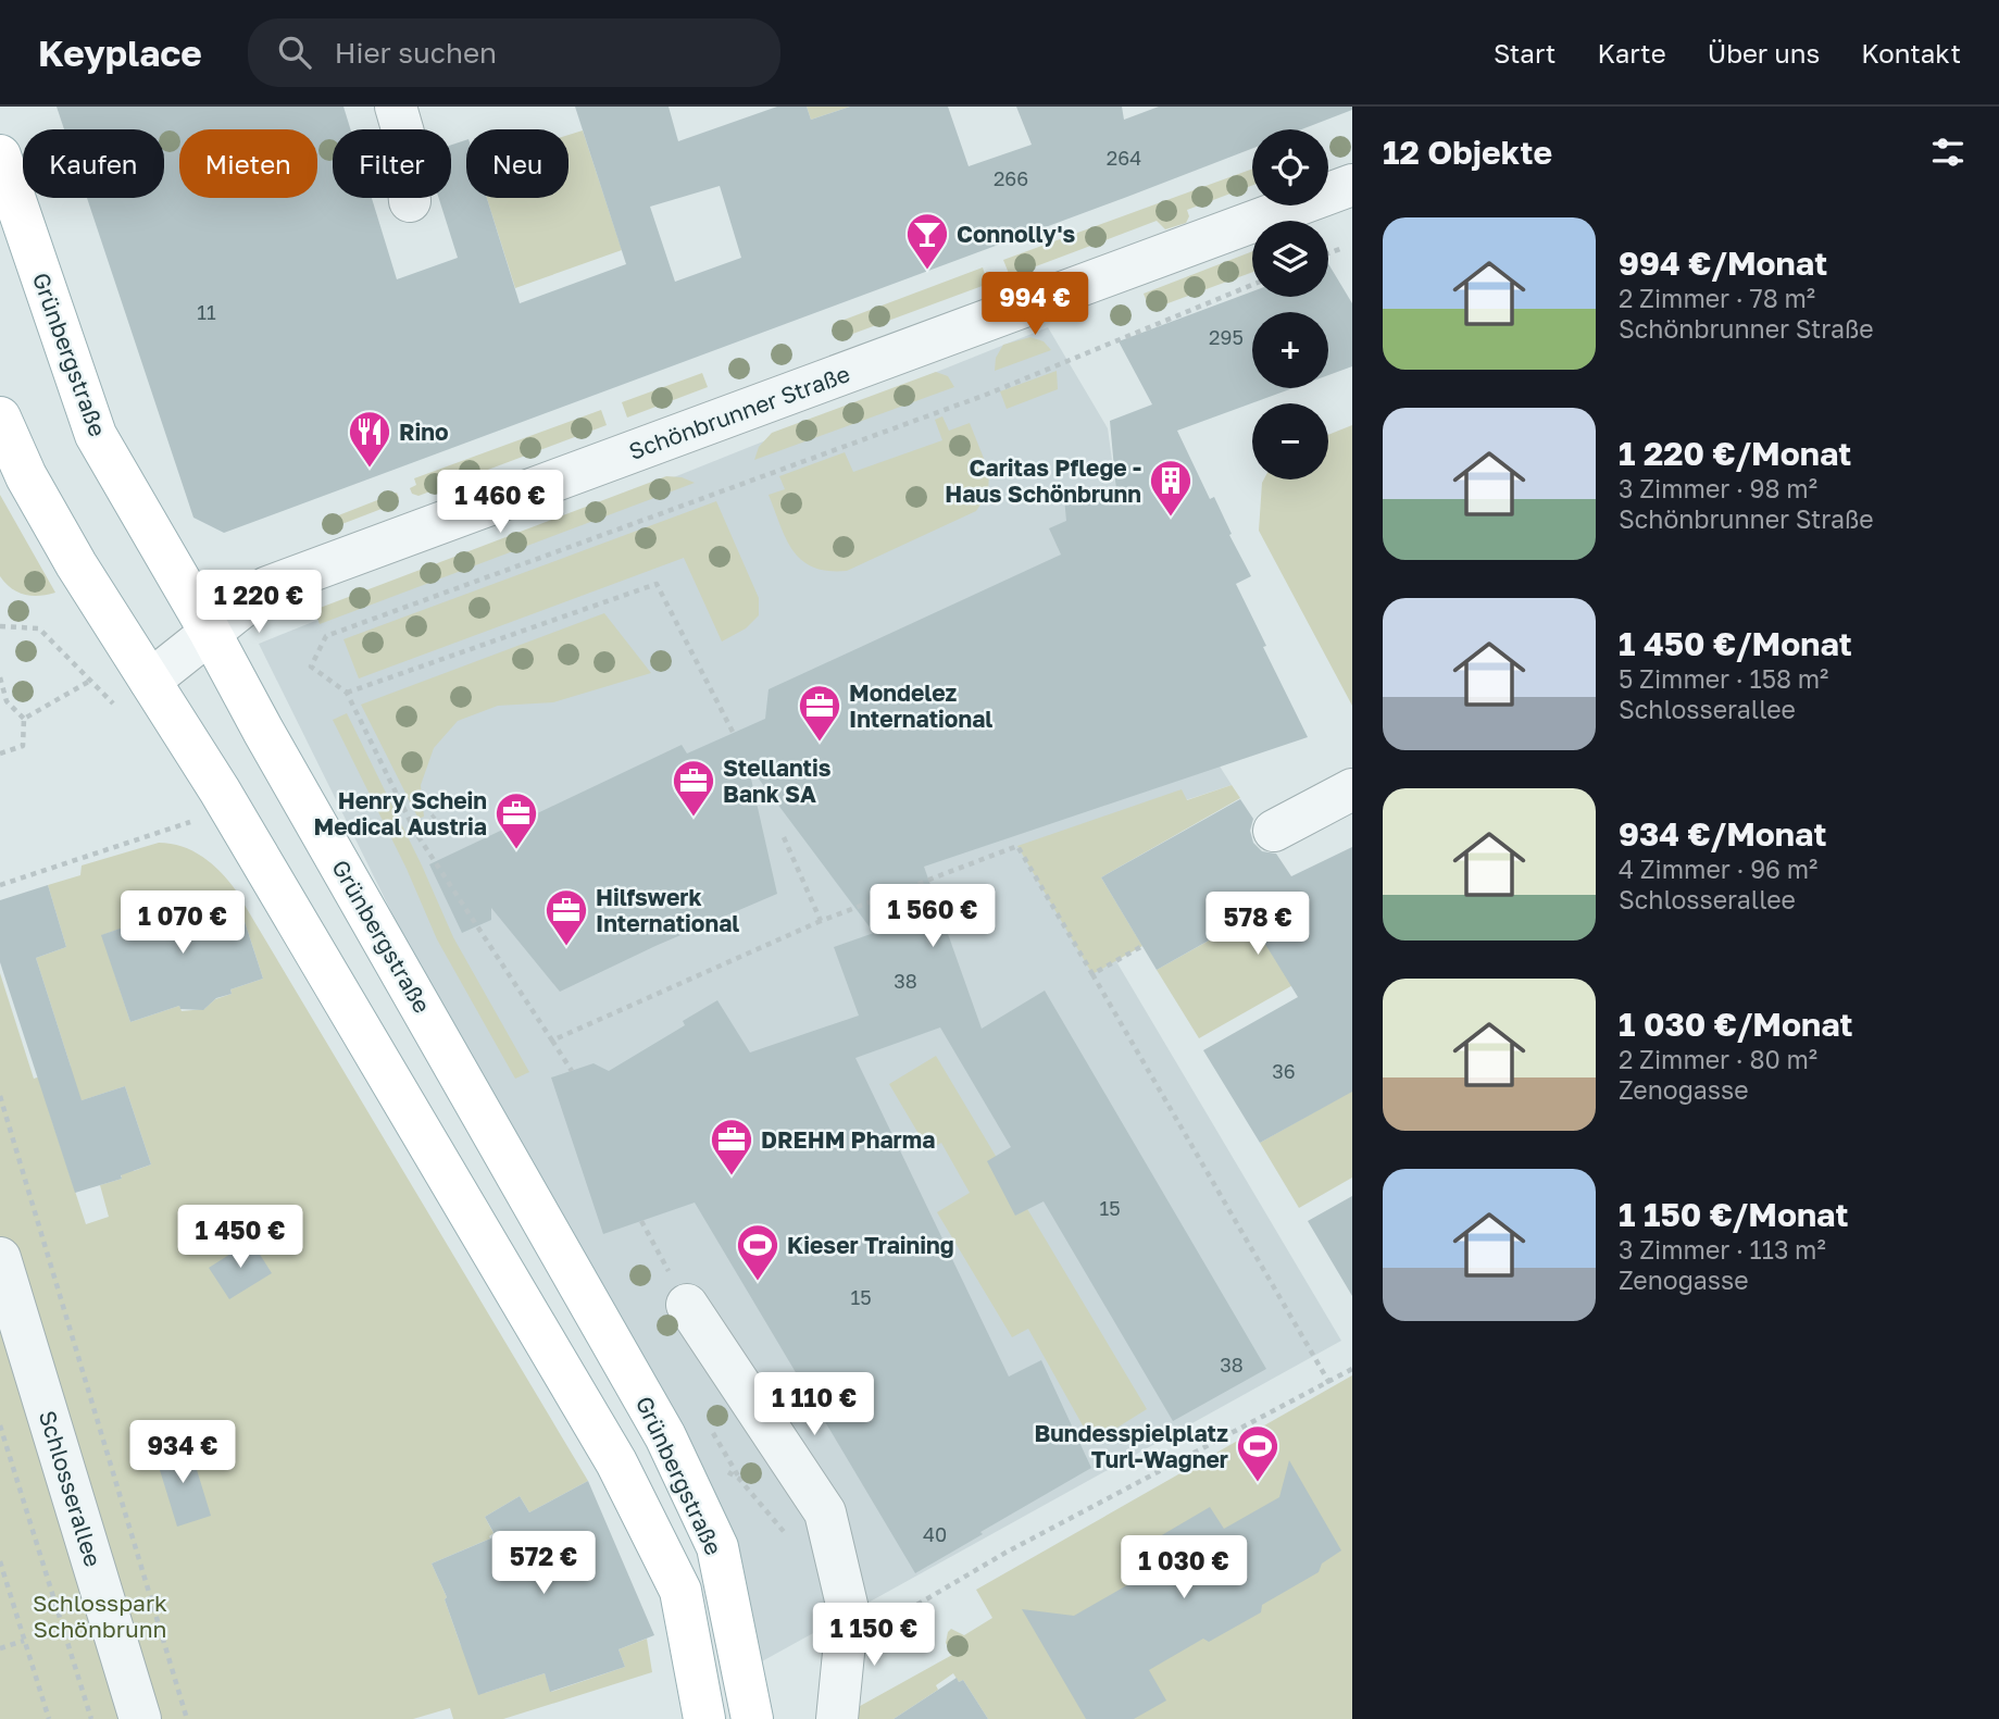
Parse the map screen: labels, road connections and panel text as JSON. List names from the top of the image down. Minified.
{"streets":{"main road":["Grünbergstraße"],"street":["Schönbrunner Straße","Schlosserallee"]},"crossings":[["Grünbergstraße","Schönbrunner Straße"]],"parks":["Schlosspark Schönbrunn"],"places":{"bar":["Connolly's"],"restaurant":["Rino"],"building":["Caritas Pflege - Haus Schönbrunn"],"office":["Mondelez International","Stellantis Bank SA","Henry Schein Medical Austria","Hilfswerk International","DREHM Pharma"],"sports":["Kieser Training","Bundesspielplatz Turl-Wagner"]},"house_numbers":["264","266","11","295","38","36","15","15","38","40"],"page":{"header":"Keyplace","search":"Hier suchen","nav":["Start","Karte","Über uns","Kontakt"],"heading":"12 Objekte","map_buttons":["+","−"],"chip":["Kaufen","Mieten","Filter","Neu"],"list":[{"name":"994 €/Monat","note":"2 Zimmer · 78 m² · Schönbrunner Straße"},{"name":"1 220 €/Monat","note":"3 Zimmer · 98 m² · Schönbrunner Straße"},{"name":"1 450 €/Monat","note":"5 Zimmer · 158 m² · Schlosserallee"},{"name":"934 €/Monat","note":"4 Zimmer · 96 m² · Schlosserallee"},{"name":"1 030 €/Monat","note":"2 Zimmer · 80 m² · Zenogasse"},{"name":"1 150 €/Monat","note":"3 Zimmer · 113 m² · Zenogasse"}],"price":["994 €","1 460 €","1 220 €","1 560 €","1 070 €","578 €","1 450 €","1 110 €","934 €","572 €","1 030 €","1 150 €"]}}
